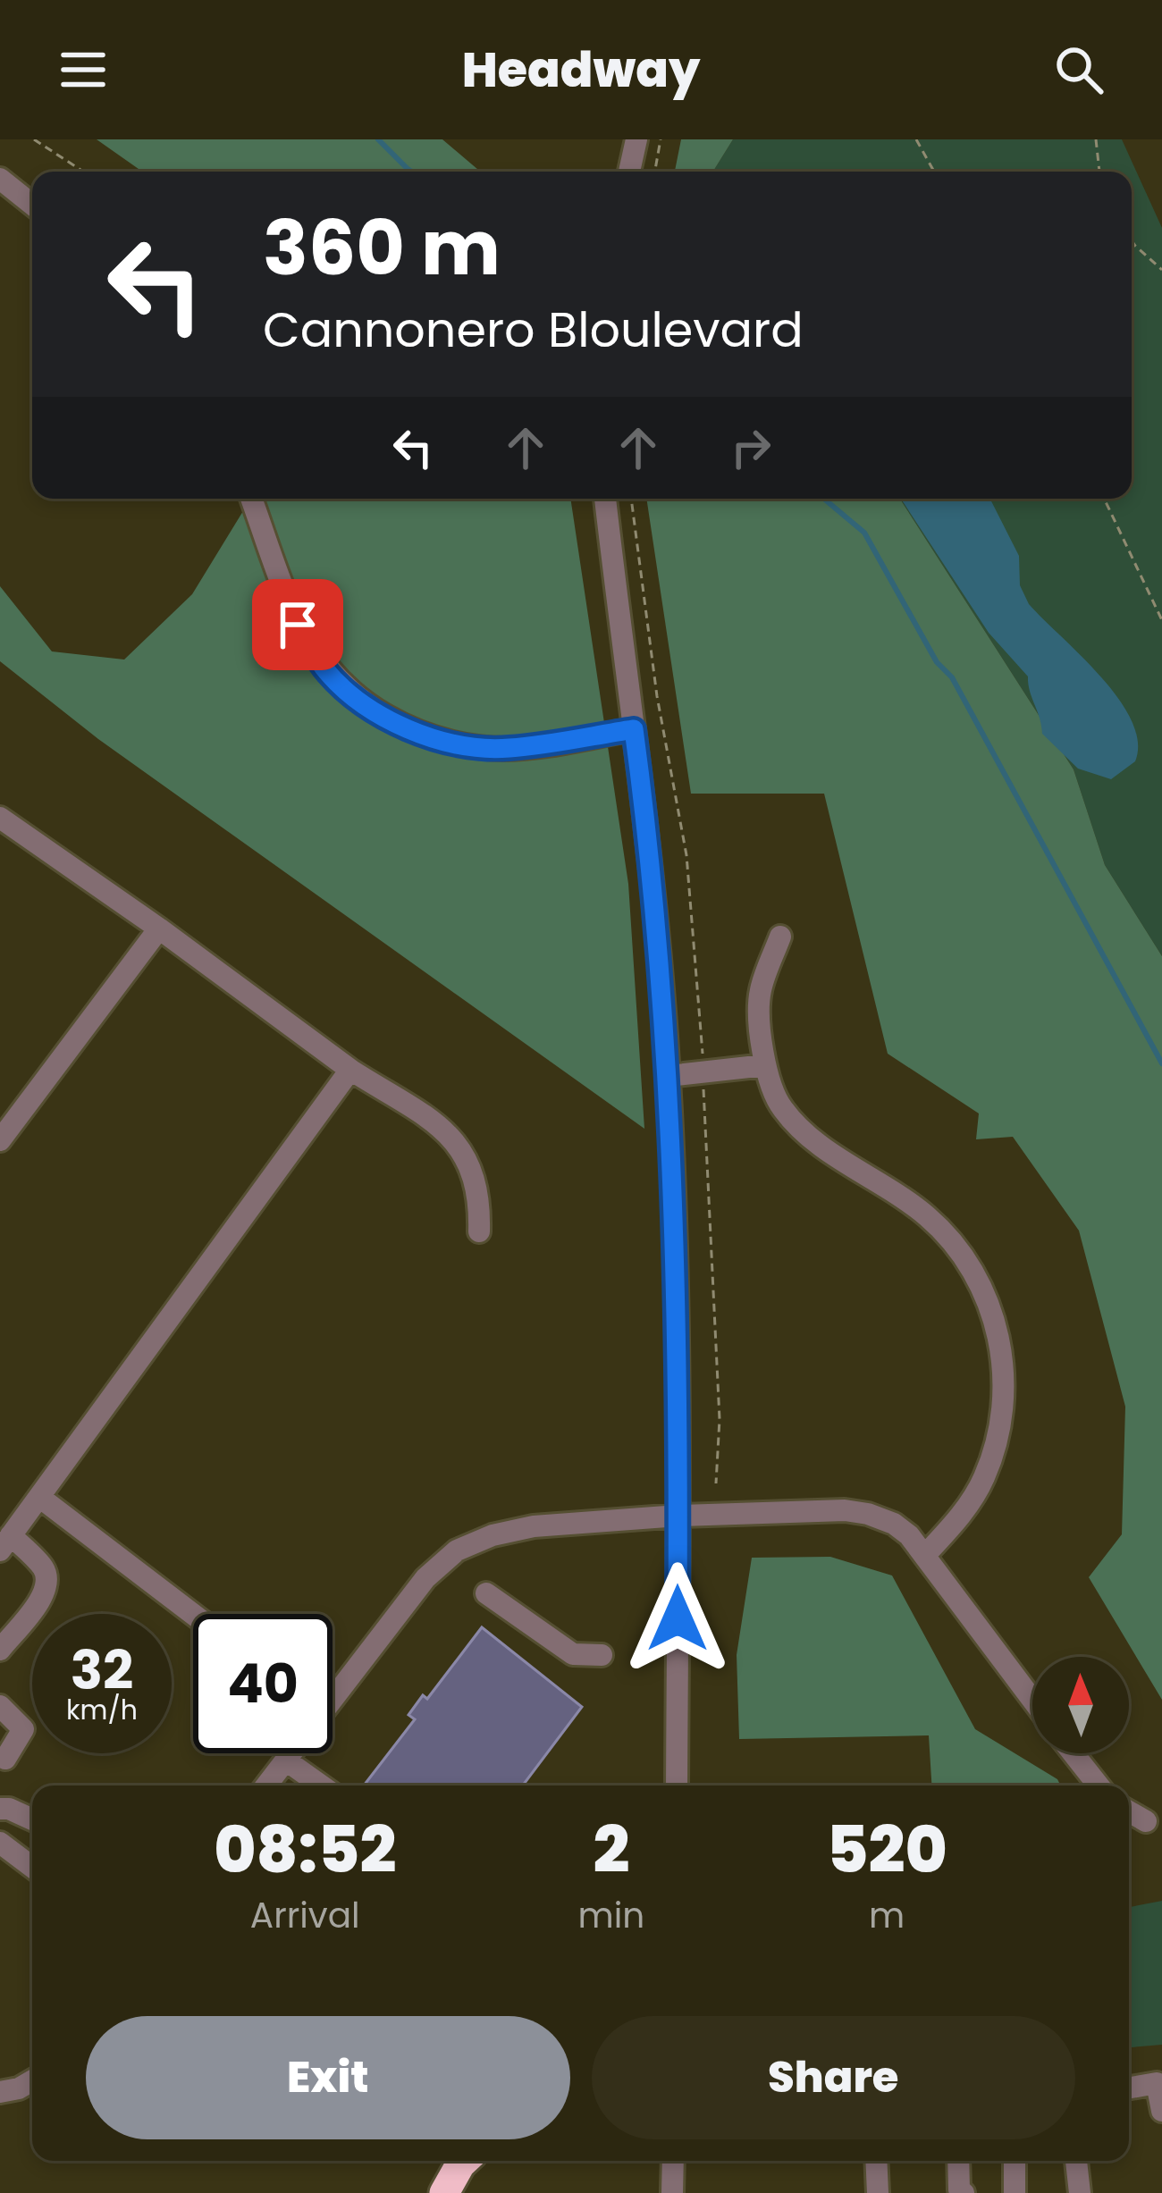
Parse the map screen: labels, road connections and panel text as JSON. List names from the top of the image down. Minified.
{"north":"top","page":{"header":"Headway","turn":["360 m","Cannonero Bloulevard"],"speed":"32 km/h","limit":"40","eta":["08:52","Arrival","2","min","520","m"],"buttons":["Exit","Share"]}}
